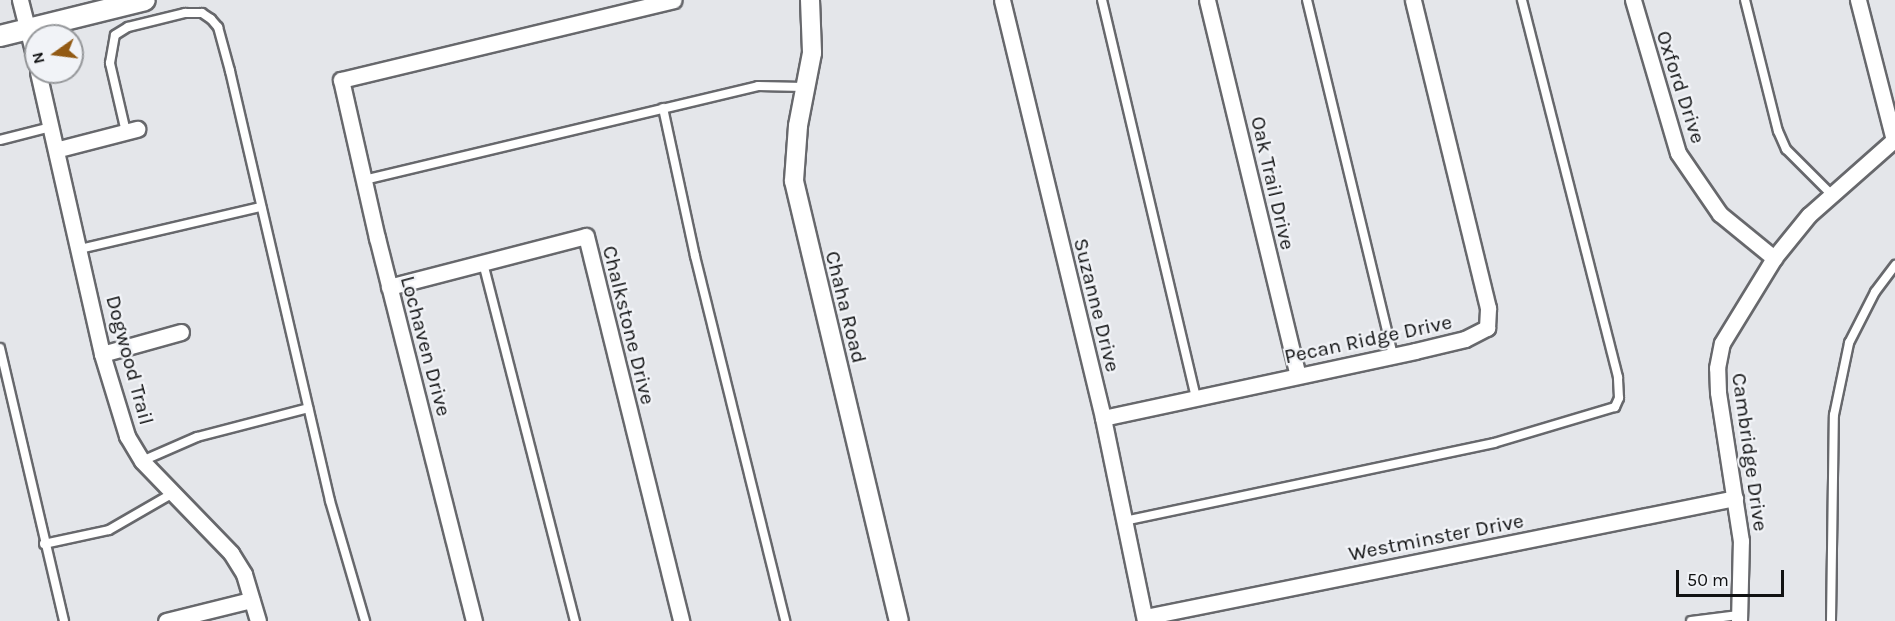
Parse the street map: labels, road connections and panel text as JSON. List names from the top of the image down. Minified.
{"streets":{"street":["Oxford Drive","Oak Trail Drive","Suzanne Drive","Chaha Road","Chalkstone Drive","Pecan Ridge Drive","Lochaven Drive","Dogwood Trail","Cambridge Drive","Westminster Drive"]},"crossings":[["Oxford Drive","Cambridge Drive"],["Oak Trail Drive","Pecan Ridge Drive"],["Suzanne Drive","Pecan Ridge Drive"],["Suzanne Drive","Westminster Drive"],["Chalkstone Drive","Lochaven Drive"],["Cambridge Drive","Westminster Drive"]],"scale_bar":"50 m","north":"left"}
